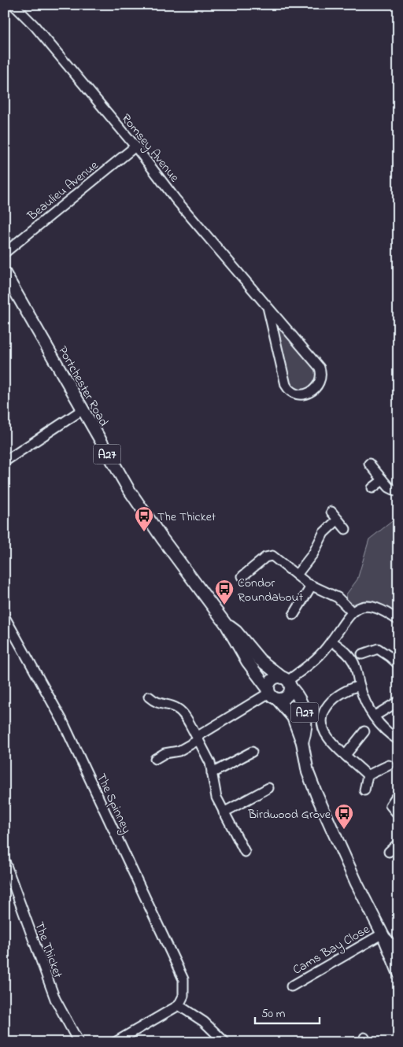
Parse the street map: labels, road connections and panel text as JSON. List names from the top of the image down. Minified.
{"streets":{"main road":["Portchester Road","A27"],"street":["Romsey Avenue","Beaulieu Avenue","The Spinney","Cams Bay Close","The Thicket"]},"crossings":[["Romsey Avenue","Beaulieu Avenue"],["Portchester Road","A27"],["Portchester Road","Cams Bay Close"]],"places":{"bus stop":["The Thicket","Condor Roundabout","Birdwood Grove"]},"scale_bar":"50 m"}
